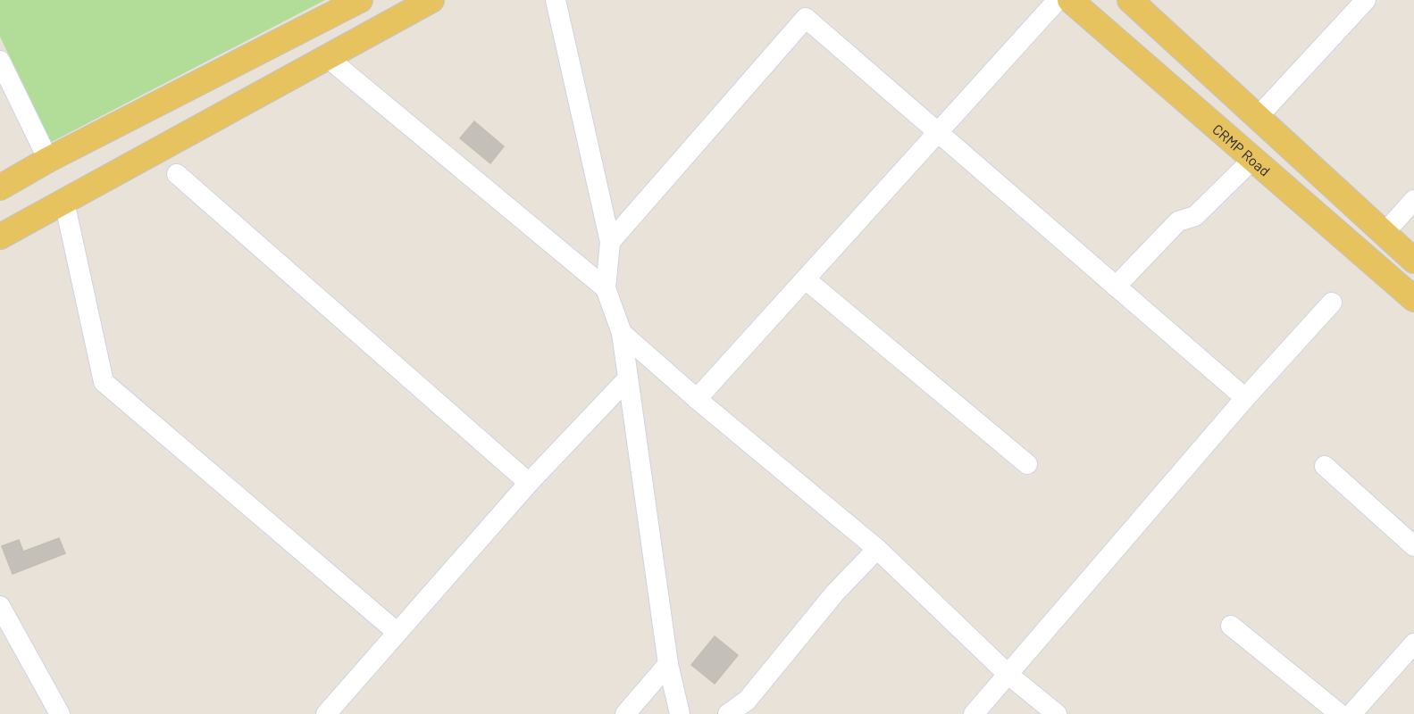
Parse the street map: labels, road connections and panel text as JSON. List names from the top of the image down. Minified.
{"streets":{"main road":["CRMP Road"]}}
